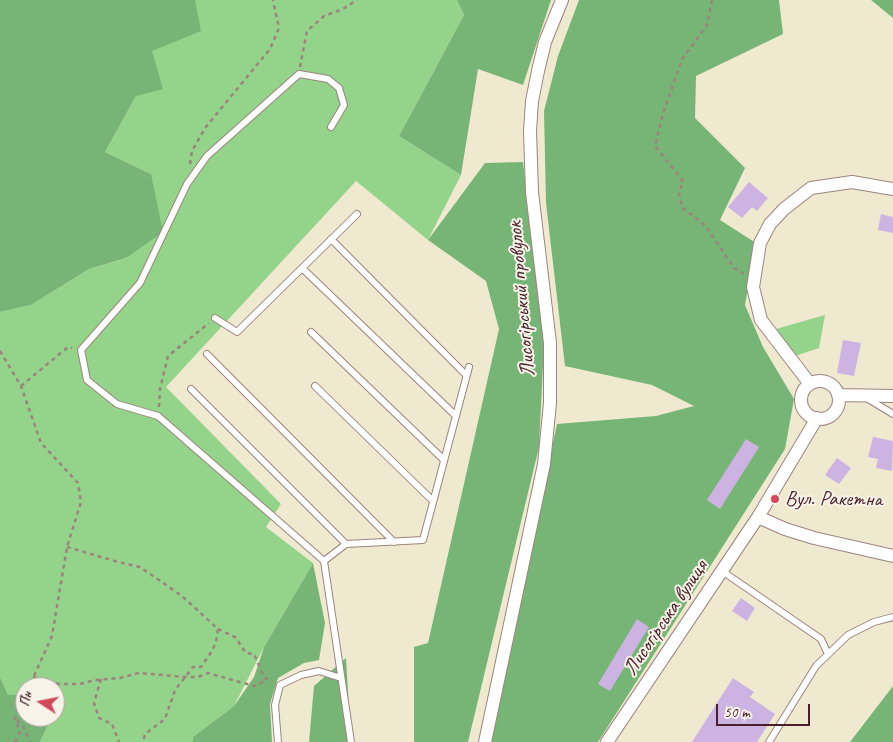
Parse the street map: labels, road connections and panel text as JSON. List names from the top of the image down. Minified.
{"streets":{"street":["Лисогірський провулок","Лисогірська вулиця"]},"places":["Вул. Ракетна"],"scale_bar":"50 m","north":"left"}
